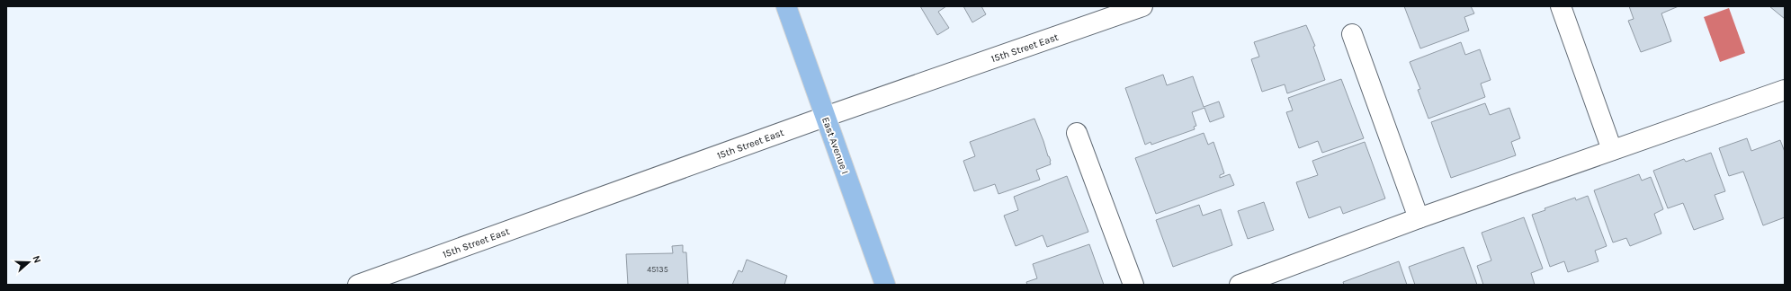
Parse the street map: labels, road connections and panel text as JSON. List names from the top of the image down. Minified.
{"streets":{"main road":["East Avenue I"],"street":["15th Street East"]},"crossings":[["15th Street East","East Avenue I"]],"house_numbers":["45135"],"north":"right"}
